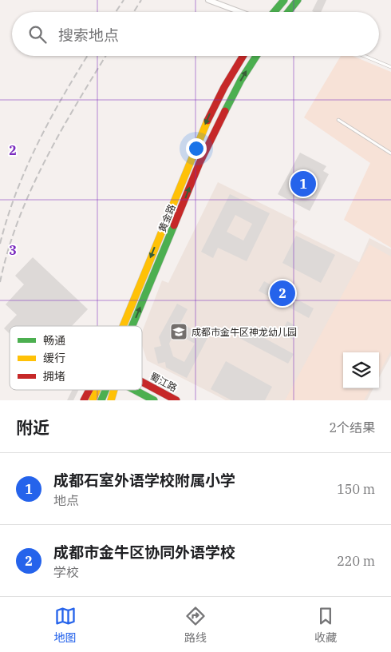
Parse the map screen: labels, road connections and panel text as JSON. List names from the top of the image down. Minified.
{"streets":{"main road":["黄金路","蜀江路"]},"places":{"school or university":["成都市金牛区神龙幼儿园"]},"legend":["畅通","缓行","拥堵"],"page":{"search":"搜索地点","pins":["1","2"],"heading":["附近","2个结果"],"list":[{"mark":"1","name":"成都石室外语学校附属小学","note":"地点","value":"150 m"},{"mark":"2","name":"成都市金牛区协同外语学校","note":"学校","value":"220 m"}],"nav":["地图","路线","收藏"]},"grid":{"rows":["2","3"]}}
